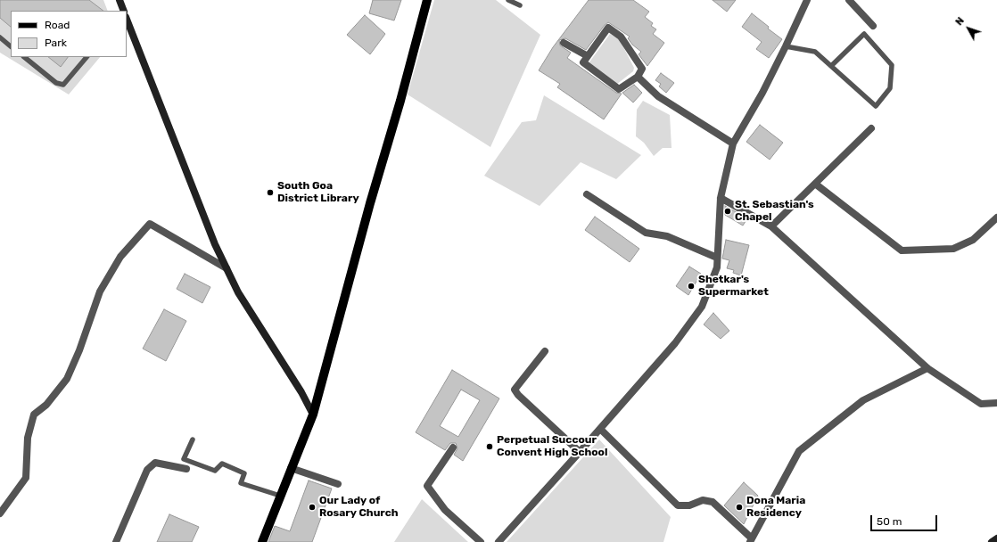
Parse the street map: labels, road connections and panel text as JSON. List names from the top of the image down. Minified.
{"places":["South Goa District Library","St. Sebastian's Chapel","Shetkar's Supermarket","Perpetual Succour Convent High School","Our Lady of Rosary Church","Dona Maria Residency"],"legend":["Road","Park"],"scale_bar":"50 m","north":"top left"}
